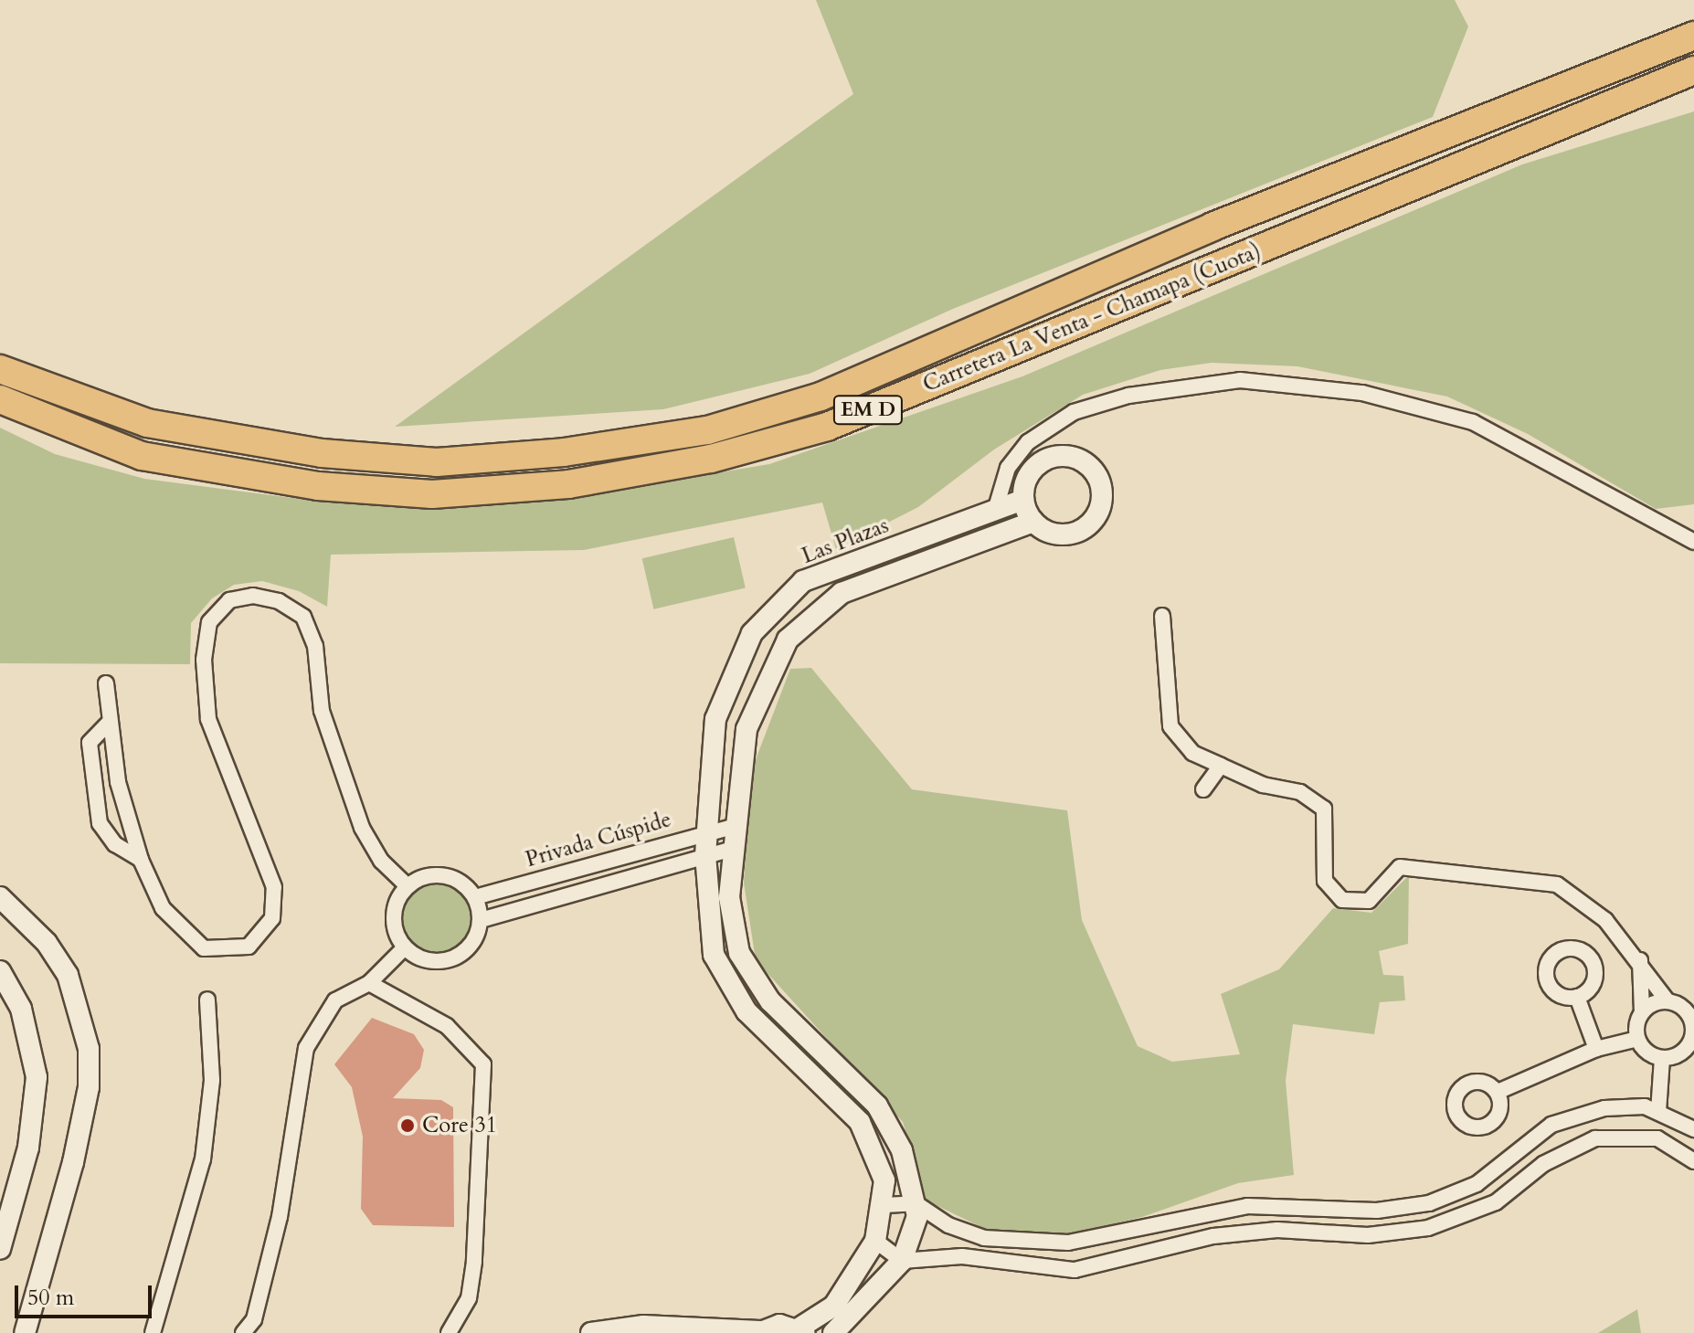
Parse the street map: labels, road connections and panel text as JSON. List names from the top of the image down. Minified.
{"streets":{"highway":["Carretera La Venta - Chamapa (Cuota)","EM D"],"street":["Las Plazas","Privada Cúspide"]},"crossings":[["Las Plazas","Privada Cúspide"]],"places":["Core 31"],"scale_bar":"50 m"}
